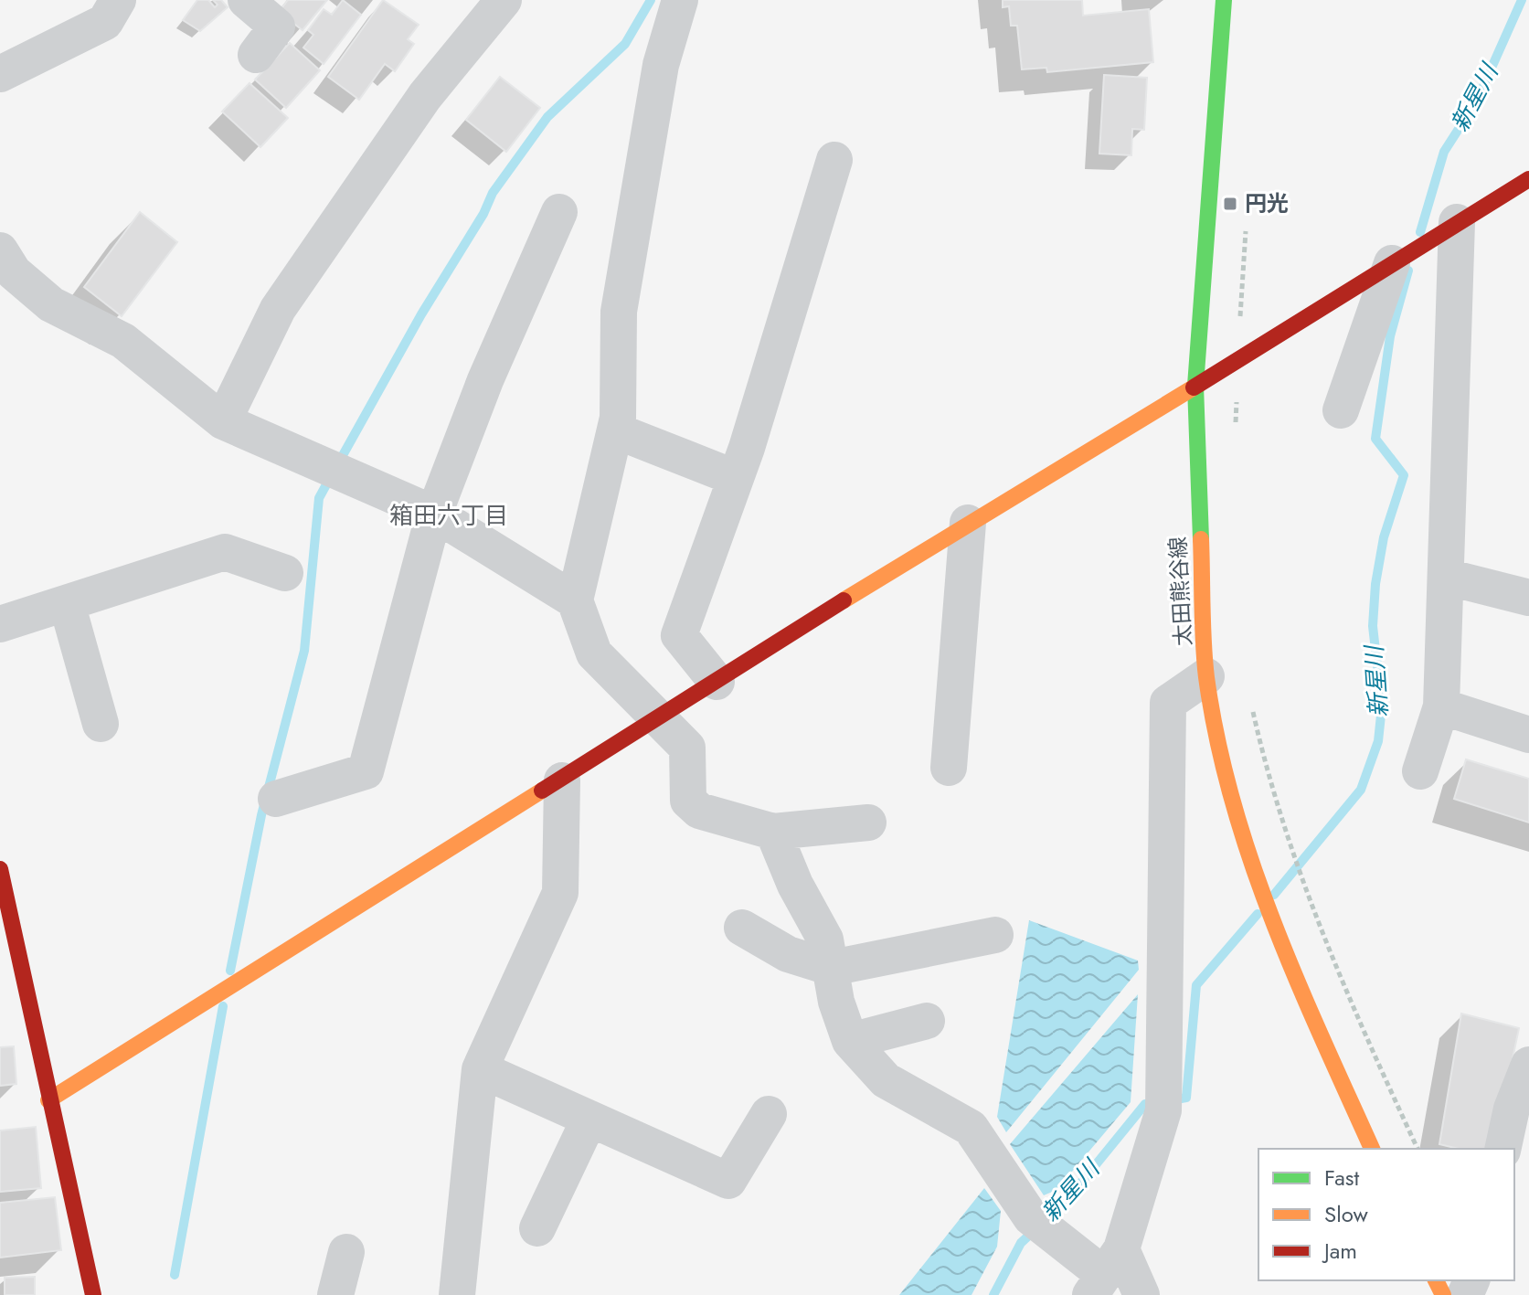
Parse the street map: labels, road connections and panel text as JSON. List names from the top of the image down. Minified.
{"streets":{"street":["太田熊谷線"]},"districts":["箱田六丁目"],"water":["新星川"],"places":{"transit":["円光"]},"legend":["Fast","Slow","Jam"]}
